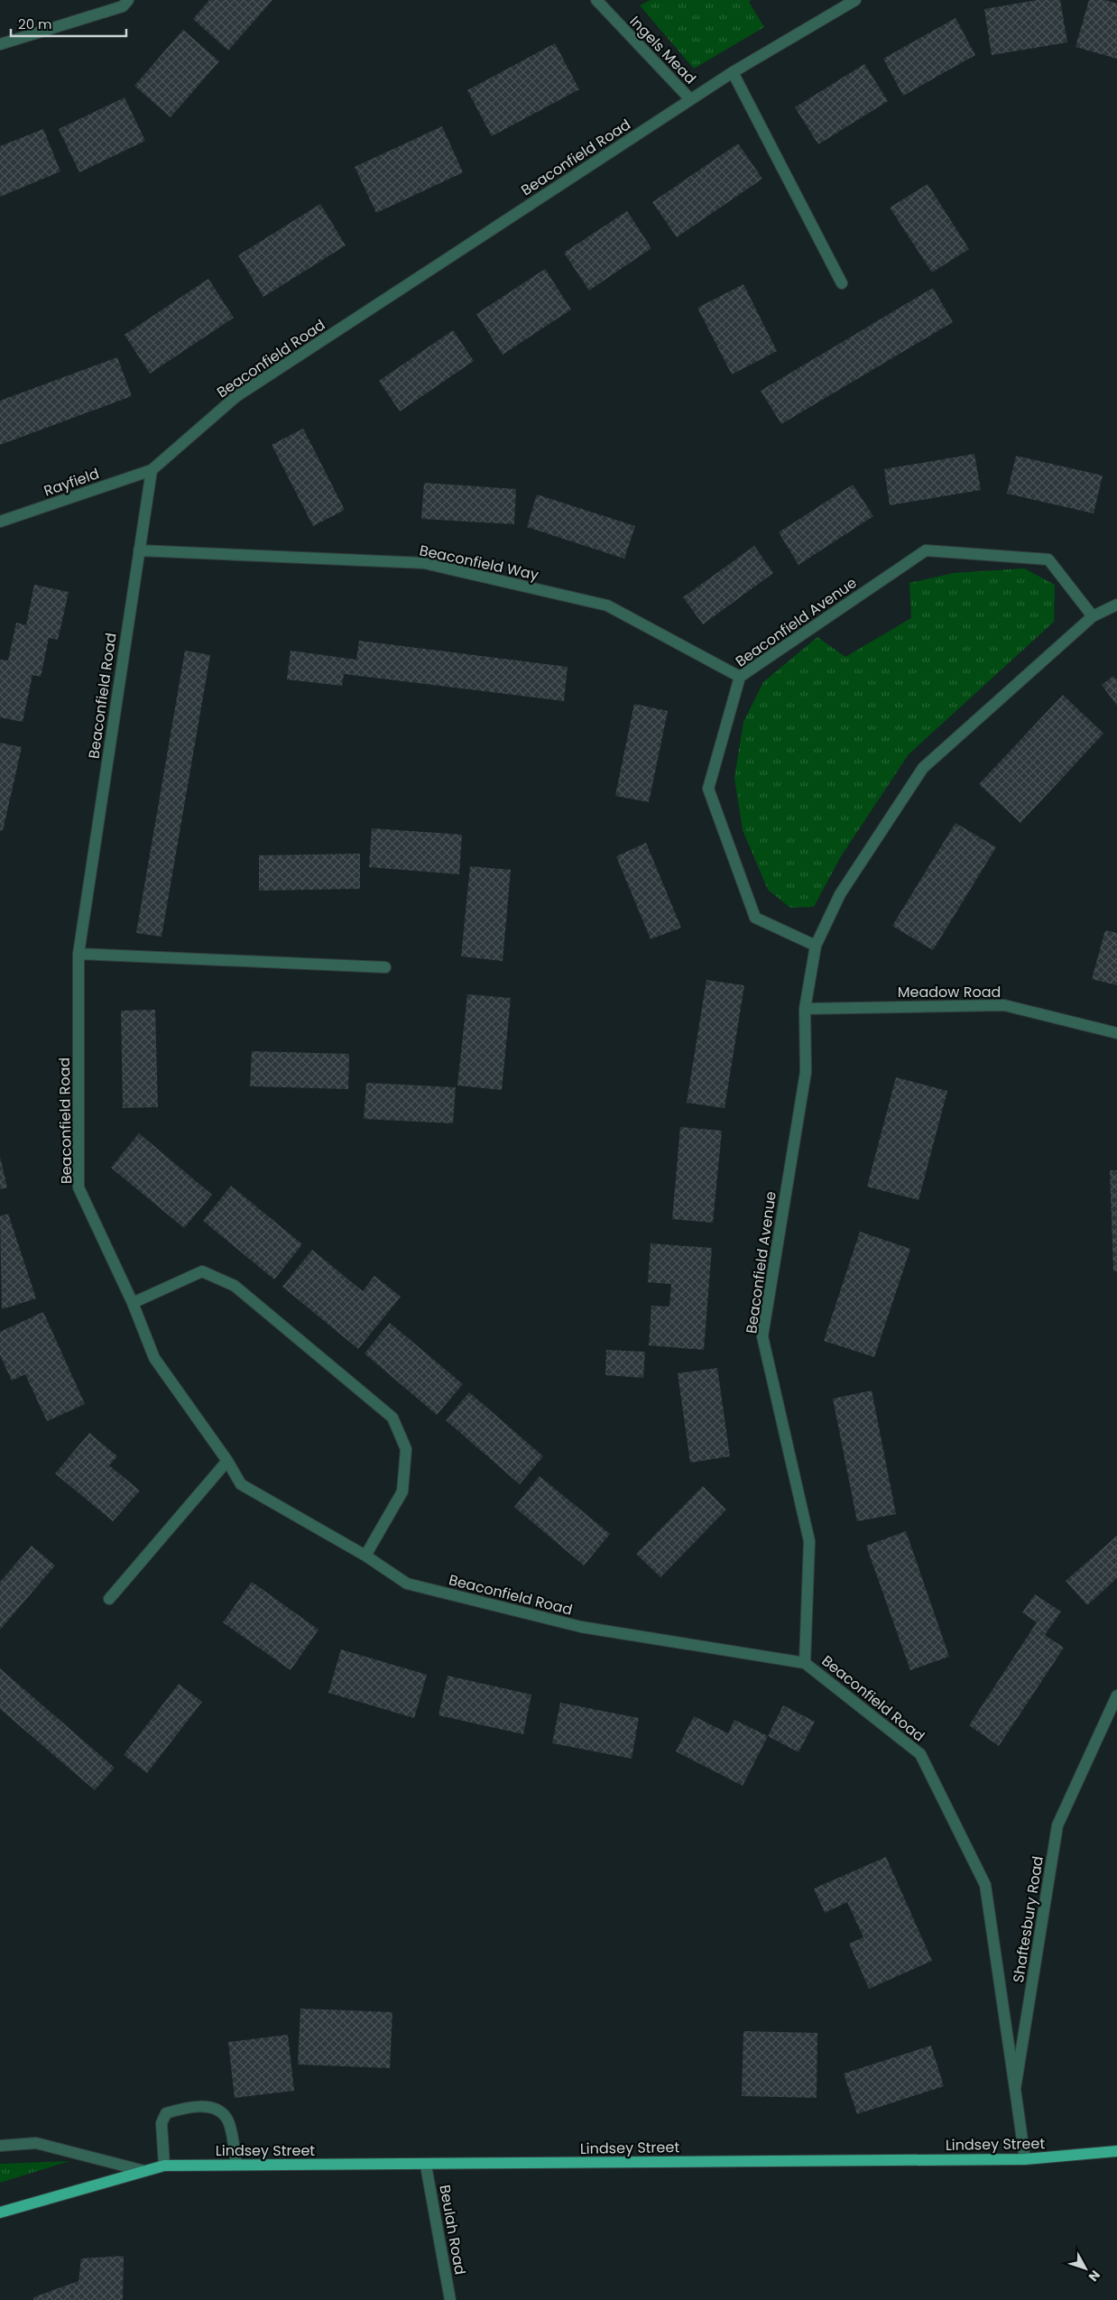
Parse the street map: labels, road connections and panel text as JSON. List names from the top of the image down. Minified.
{"streets":{"main road":["Lindsey Street"],"street":["Ingels Mead","Beaconfield Road","Rayfield","Beaconfield Way","Beaconfield Avenue","Meadow Road","Shaftesbury Road","Beulah Road"]},"crossings":[["Ingels Mead","Beaconfield Road"],["Beaconfield Road","Rayfield"],["Beaconfield Road","Beaconfield Way"],["Beaconfield Road","Beaconfield Avenue"],["Beaconfield Road","Shaftesbury Road"],["Beaconfield Way","Beaconfield Avenue"],["Beaconfield Avenue","Meadow Road"],["Shaftesbury Road","Lindsey Street"],["Lindsey Street","Beulah Road"]],"scale_bar":"20 m","north":"bottom right"}
